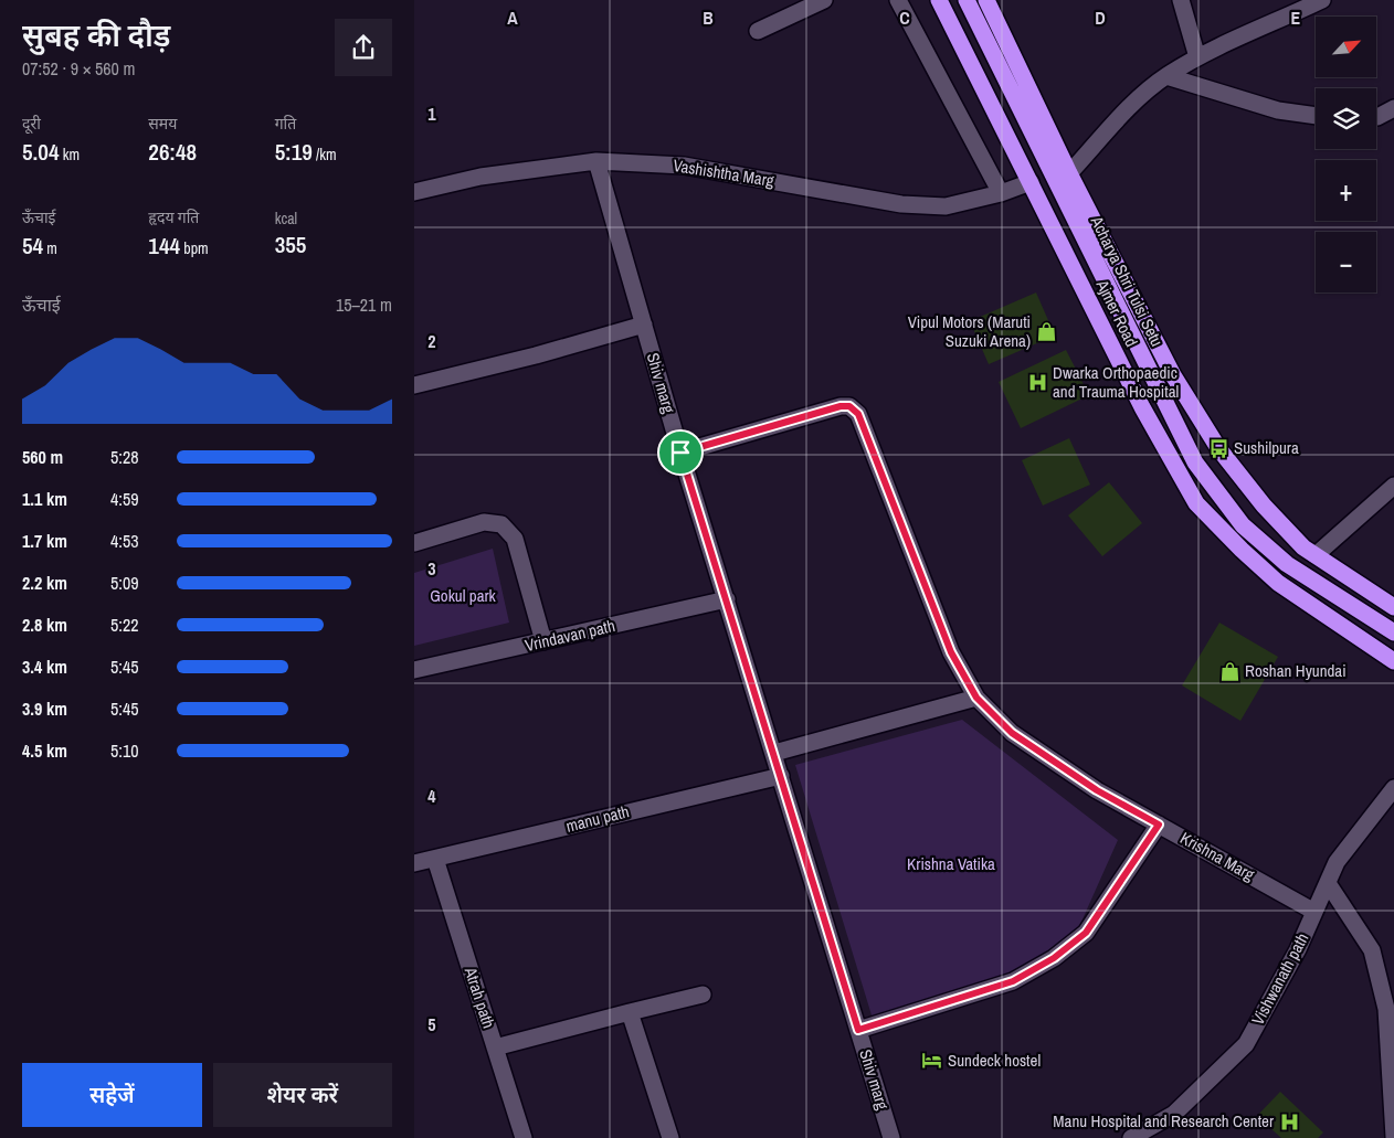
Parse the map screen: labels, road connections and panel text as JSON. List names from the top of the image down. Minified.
{"streets":{"highway":["Acharya Shri Tulsi Setu","Ajmer Road"],"street":["Vashishtha Marg","Shiv marg","Vrindavan path","manu path","Krishna Marg","Vishwanath path","Atrah path"]},"crossings":[["Vashishtha Marg","Ajmer Road"],["Vashishtha Marg","Shiv marg"],["Shiv marg","Vrindavan path"],["Shiv marg","manu path"],["Shiv marg","Krishna Marg"],["manu path","Atrah path"],["Krishna Marg","Vishwanath path"]],"parks":["Gokul park","Krishna Vatika"],"places":{"shop":["Vipul Motors (Maruti Suzuki Arena)","Roshan Hyundai"],"hospital":["Dwarka Orthopaedic and Trauma Hospital","Manu Hospital and Research Center"],"bus stop":["Sushilpura"],"hotel":["Sundeck hostel"]},"north":"top right","page":{"heading":["सुबह की दौड़","07:52 · 9 × 560 m"],"map_buttons":["+","−"],"stats":[["दूरी","5.04 km"],["समय","26:48"],["गति","5:19 /km"],["ऊँचाई","54 m"],["हृदय गति","144 bpm"],["kcal","355"]],"chart":["ऊँचाई","15–21 m"],"list":[{"name":"560 m","note":"5:28"},{"name":"1.1 km","note":"4:59"},{"name":"1.7 km","note":"4:53"},{"name":"2.2 km","note":"5:09"},{"name":"2.8 km","note":"5:22"},{"name":"3.4 km","note":"5:45"},{"name":"3.9 km","note":"5:45"},{"name":"4.5 km","note":"5:10"}],"buttons":["सहेजें","शेयर करें"]},"grid":{"columns":["A","B","C","D","E"],"rows":["1","2","3","4","5"]}}
